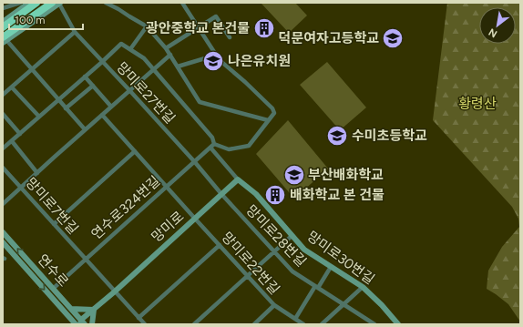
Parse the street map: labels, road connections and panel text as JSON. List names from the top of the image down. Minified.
{"streets":{"street":["망미로27번길","망미로7번길","연수로324번길","망미로","망미로28번길","망미로30번길","망미로22번길","연수로"]},"crossings":[["망미로27번길","연수로324번길"],["망미로27번길","망미로"],["망미로27번길","망미로28번길"],["망미로7번길","연수로324번길"],["망미로7번길","망미로"],["연수로324번길","망미로22번길"],["연수로324번길","연수로"],["망미로","망미로28번길"],["망미로","망미로30번길"],["망미로","망미로22번길"],["망미로","연수로"]],"parks":["황령산"],"places":{"building":["광안중학교 본건물","배화학교 본 건물"],"school or university":["덕문여자고등학교","나은유치원","수미초등학교","부산배화학교"]},"scale_bar":"100 m","north":"bottom left"}
